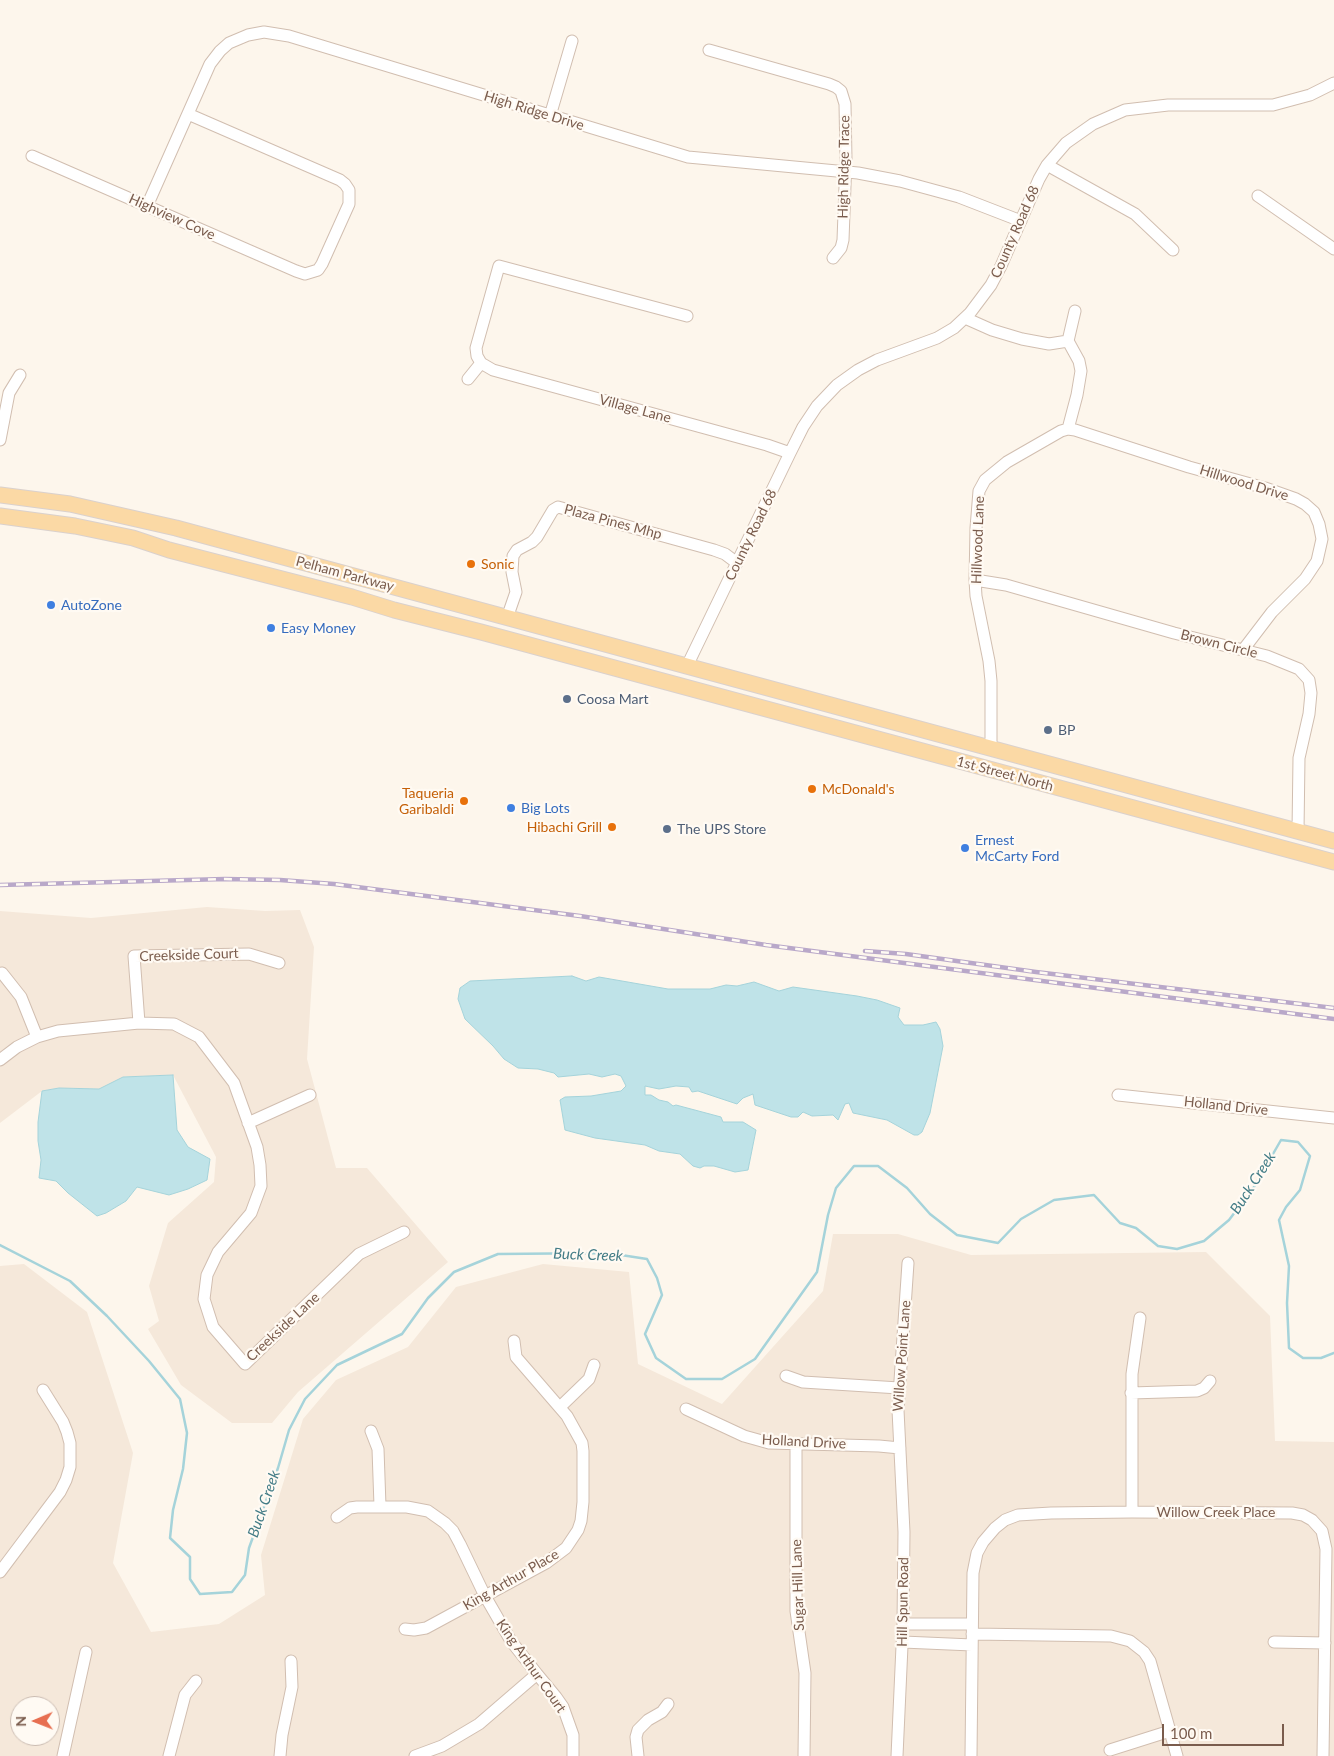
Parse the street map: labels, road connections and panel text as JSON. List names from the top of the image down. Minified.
{"streets":{"main road":["Pelham Parkway","1st Street North"],"street":["High Ridge Drive","High Ridge Trace","Highview Cove","County Road 68","Village Lane","Hillwood Drive","Plaza Pines Mhp","Hillwood Lane","Brown Circle","Creekside Court","Holland Drive","Creekside Lane","Willow Point Lane","Willow Creek Place","King Arthur Place","Sugar Hill Lane","Hill Spun Road","King Arthur Court"]},"crossings":[["High Ridge Drive","High Ridge Trace"],["High Ridge Drive","Highview Cove"],["High Ridge Drive","County Road 68"],["County Road 68","Village Lane"],["County Road 68","Plaza Pines Mhp"],["County Road 68","Pelham Parkway"],["County Road 68","1st Street North"],["Hillwood Drive","Hillwood Lane"],["Hillwood Drive","Brown Circle"],["Plaza Pines Mhp","Pelham Parkway"],["Hillwood Lane","Brown Circle"],["Hillwood Lane","1st Street North"],["Pelham Parkway","1st Street North"],["Brown Circle","1st Street North"],["Creekside Court","Creekside Lane"],["Holland Drive","Willow Point Lane"],["Holland Drive","Sugar Hill Lane"],["Holland Drive","Hill Spun Road"],["Willow Point Lane","Hill Spun Road"],["King Arthur Place","King Arthur Court"]],"water":["Buck Creek"],"places":["Sonic","AutoZone","Easy Money","Coosa Mart","BP","McDonald's","Taqueria Garibaldi","Big Lots","Hibachi Grill","The UPS Store","Ernest McCarty Ford"],"scale_bar":"100 m","north":"left"}
